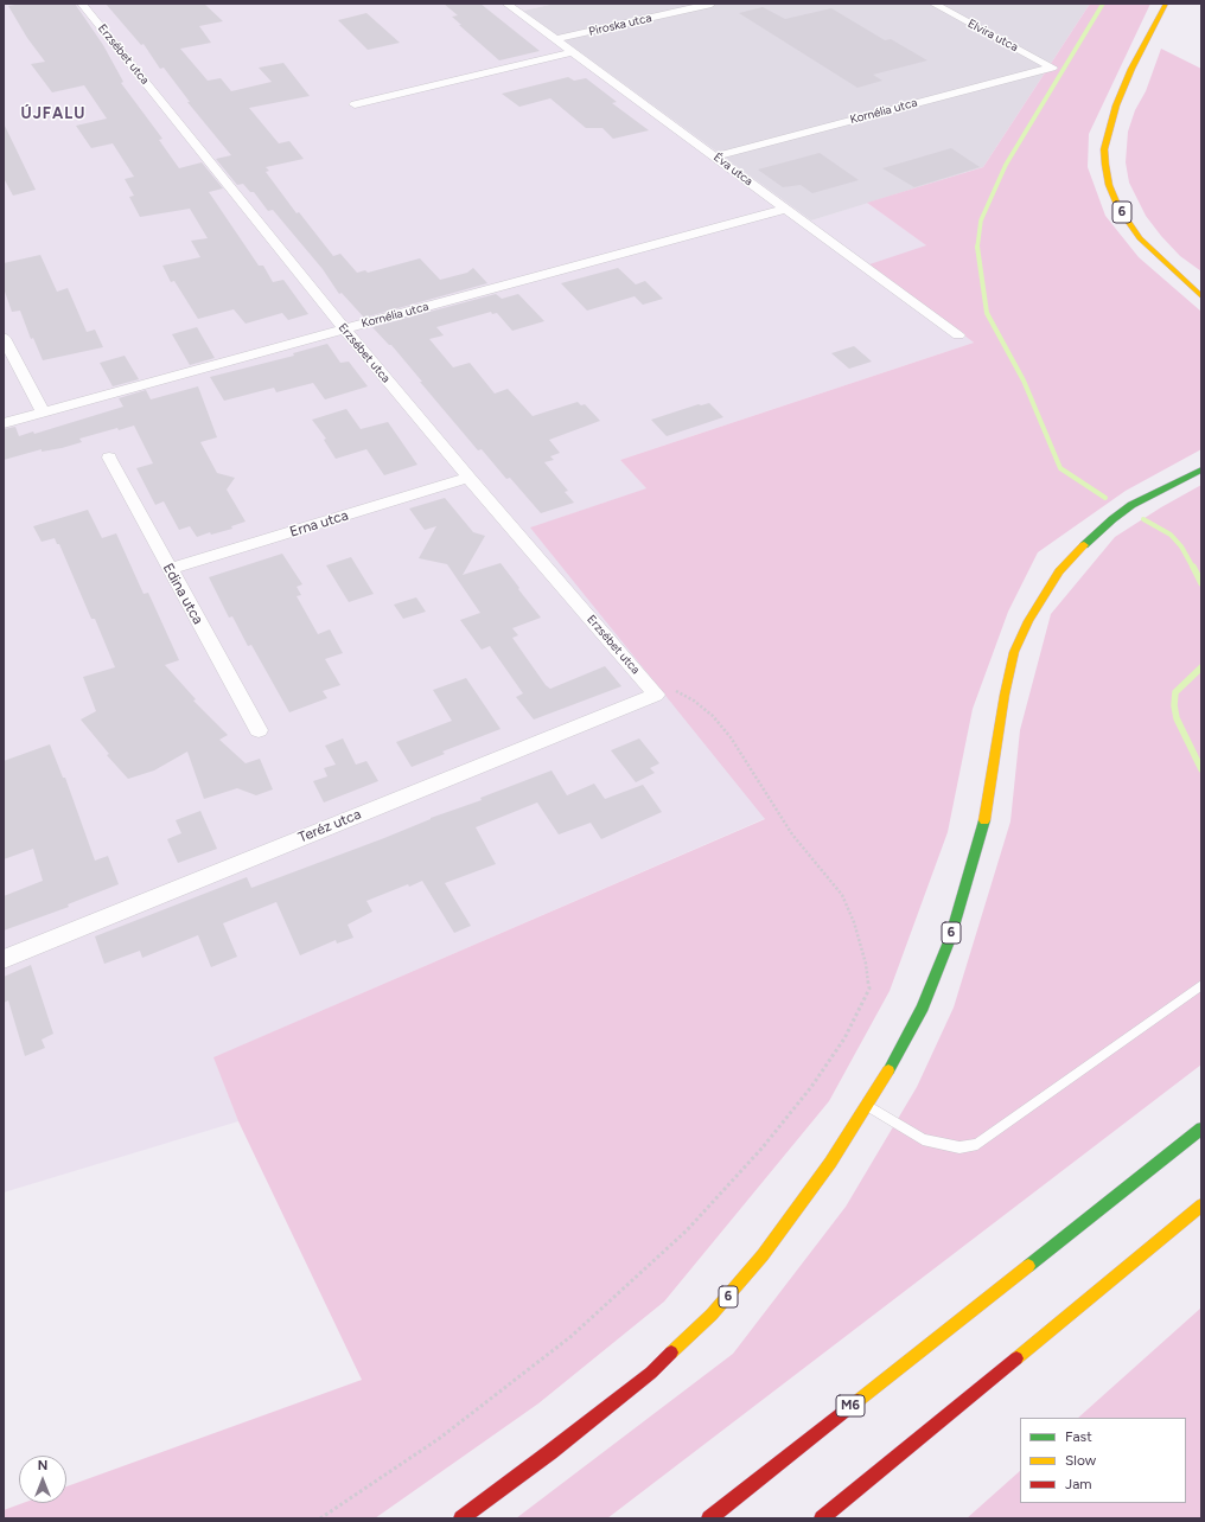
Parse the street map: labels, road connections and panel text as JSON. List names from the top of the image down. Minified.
{"streets":{"main road":["6","M6"],"street":["Piroska utca","Elvira utca","Erzsébet utca","Kornélia utca","Éva utca","Erna utca","Edina utca","Teréz utca"]},"crossings":[["Piroska utca","Éva utca"],["Elvira utca","Kornélia utca"],["Erzsébet utca","Kornélia utca"],["Erzsébet utca","Erna utca"],["Erzsébet utca","Teréz utca"],["Kornélia utca","Éva utca"],["Erna utca","Edina utca"]],"districts":["ÚJFALU"],"legend":["Fast","Slow","Jam"],"north":"top"}
